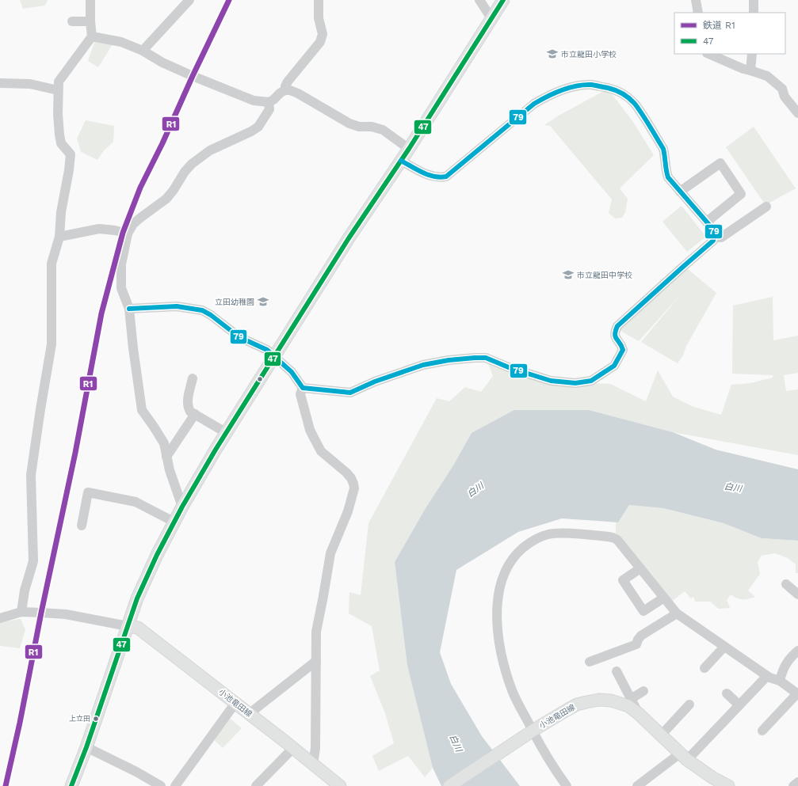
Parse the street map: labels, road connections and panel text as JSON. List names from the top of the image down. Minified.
{"streets":{"main road":["小池竜田線"]},"water":["白川"],"places":{"school or university":["市立龍田小学校","市立龍田中学校","立田幼稚園"],"other":["上立田"]},"lines":["rail line R1","transit line 47","transit line 79"],"legend":["鉄道 R1","47"]}
